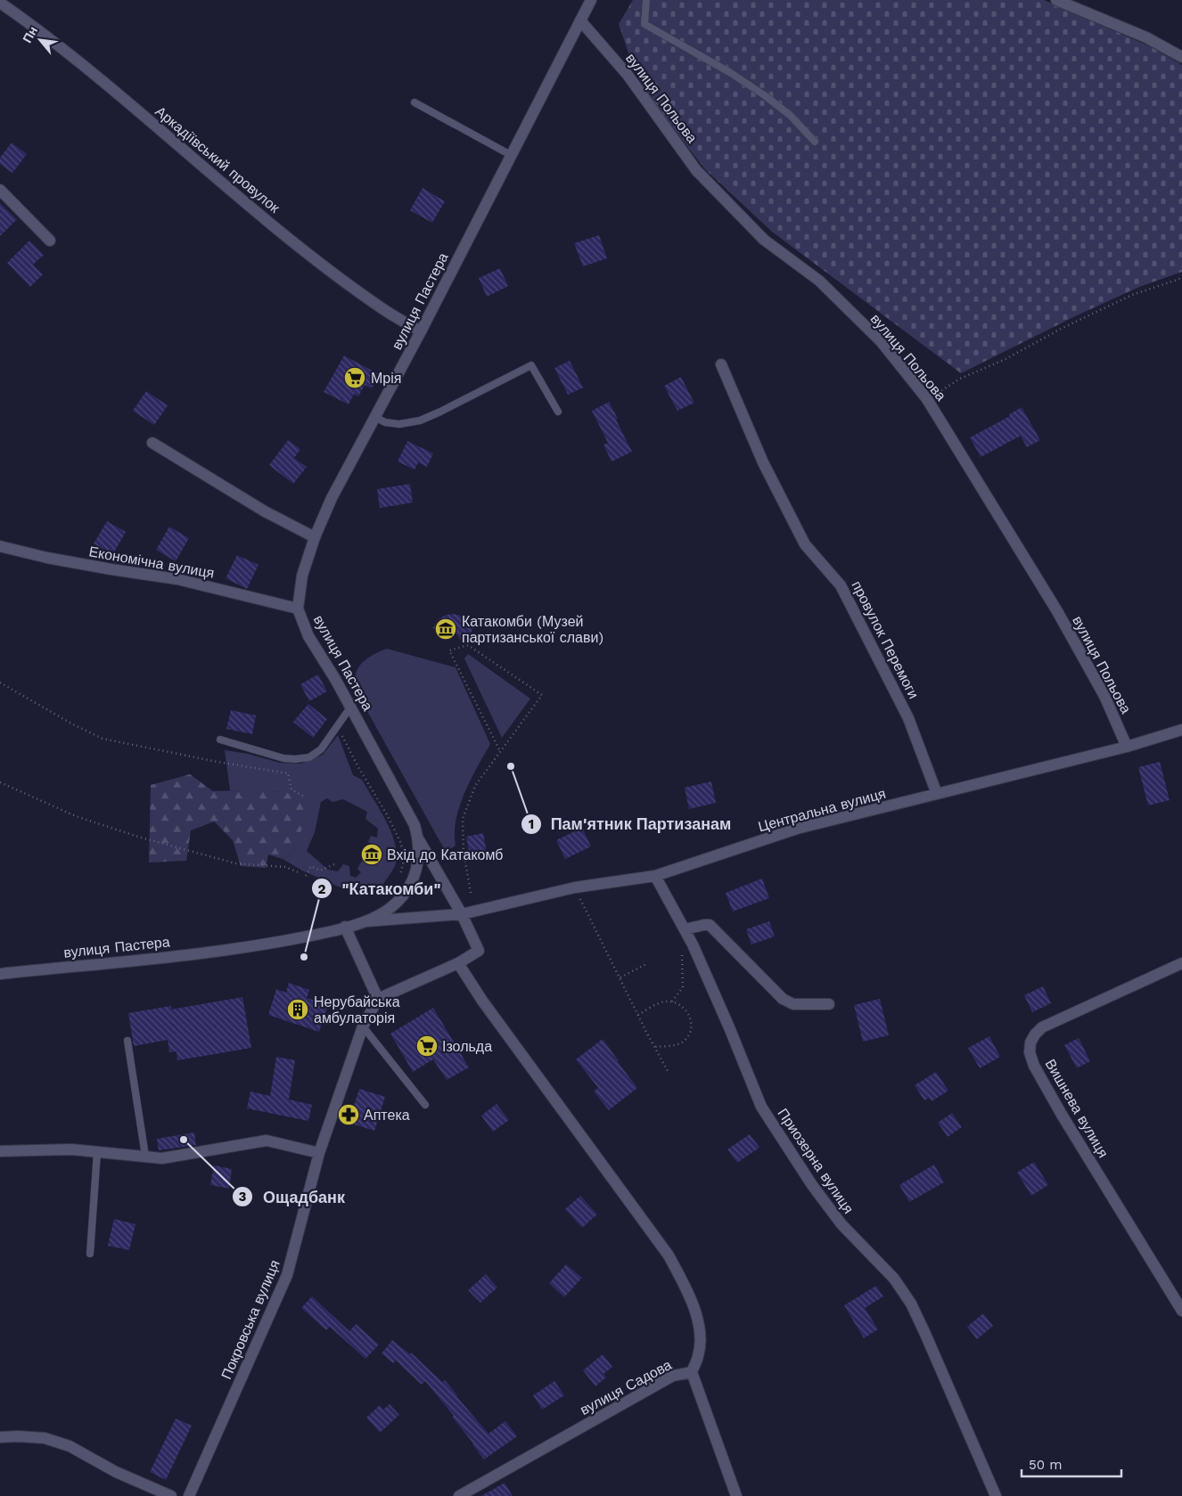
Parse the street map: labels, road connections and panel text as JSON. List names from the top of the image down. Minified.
{"streets":{"street":["вулиця Польова","Аркадіївський провулок","вулиця Пастера","Економічна вулиця","провулок Перемоги","Центральна вулиця","Вишнева вулиця","Приозерна вулиця","Покровська вулиця","вулиця Садова"]},"crossings":[["вулиця Польова","вулиця Пастера"],["вулиця Польова","Центральна вулиця"],["Аркадіївський провулок","вулиця Пастера"],["вулиця Пастера","Економічна вулиця"],["вулиця Пастера","Центральна вулиця"],["провулок Перемоги","Центральна вулиця"],["Центральна вулиця","Приозерна вулиця"]],"places":{"supermarket":["Мрія","Ізольда"],"museum":["Катакомби (Музей партизанської слави)","Вхід до Катакомб"],"other":["Пам'ятник Партизанам","\"Катакомби\"","Ощадбанк"],"building":["Нерубайська амбулаторія"],"pharmacy":["Аптека"]},"scale_bar":"50 m","north":"top left"}
